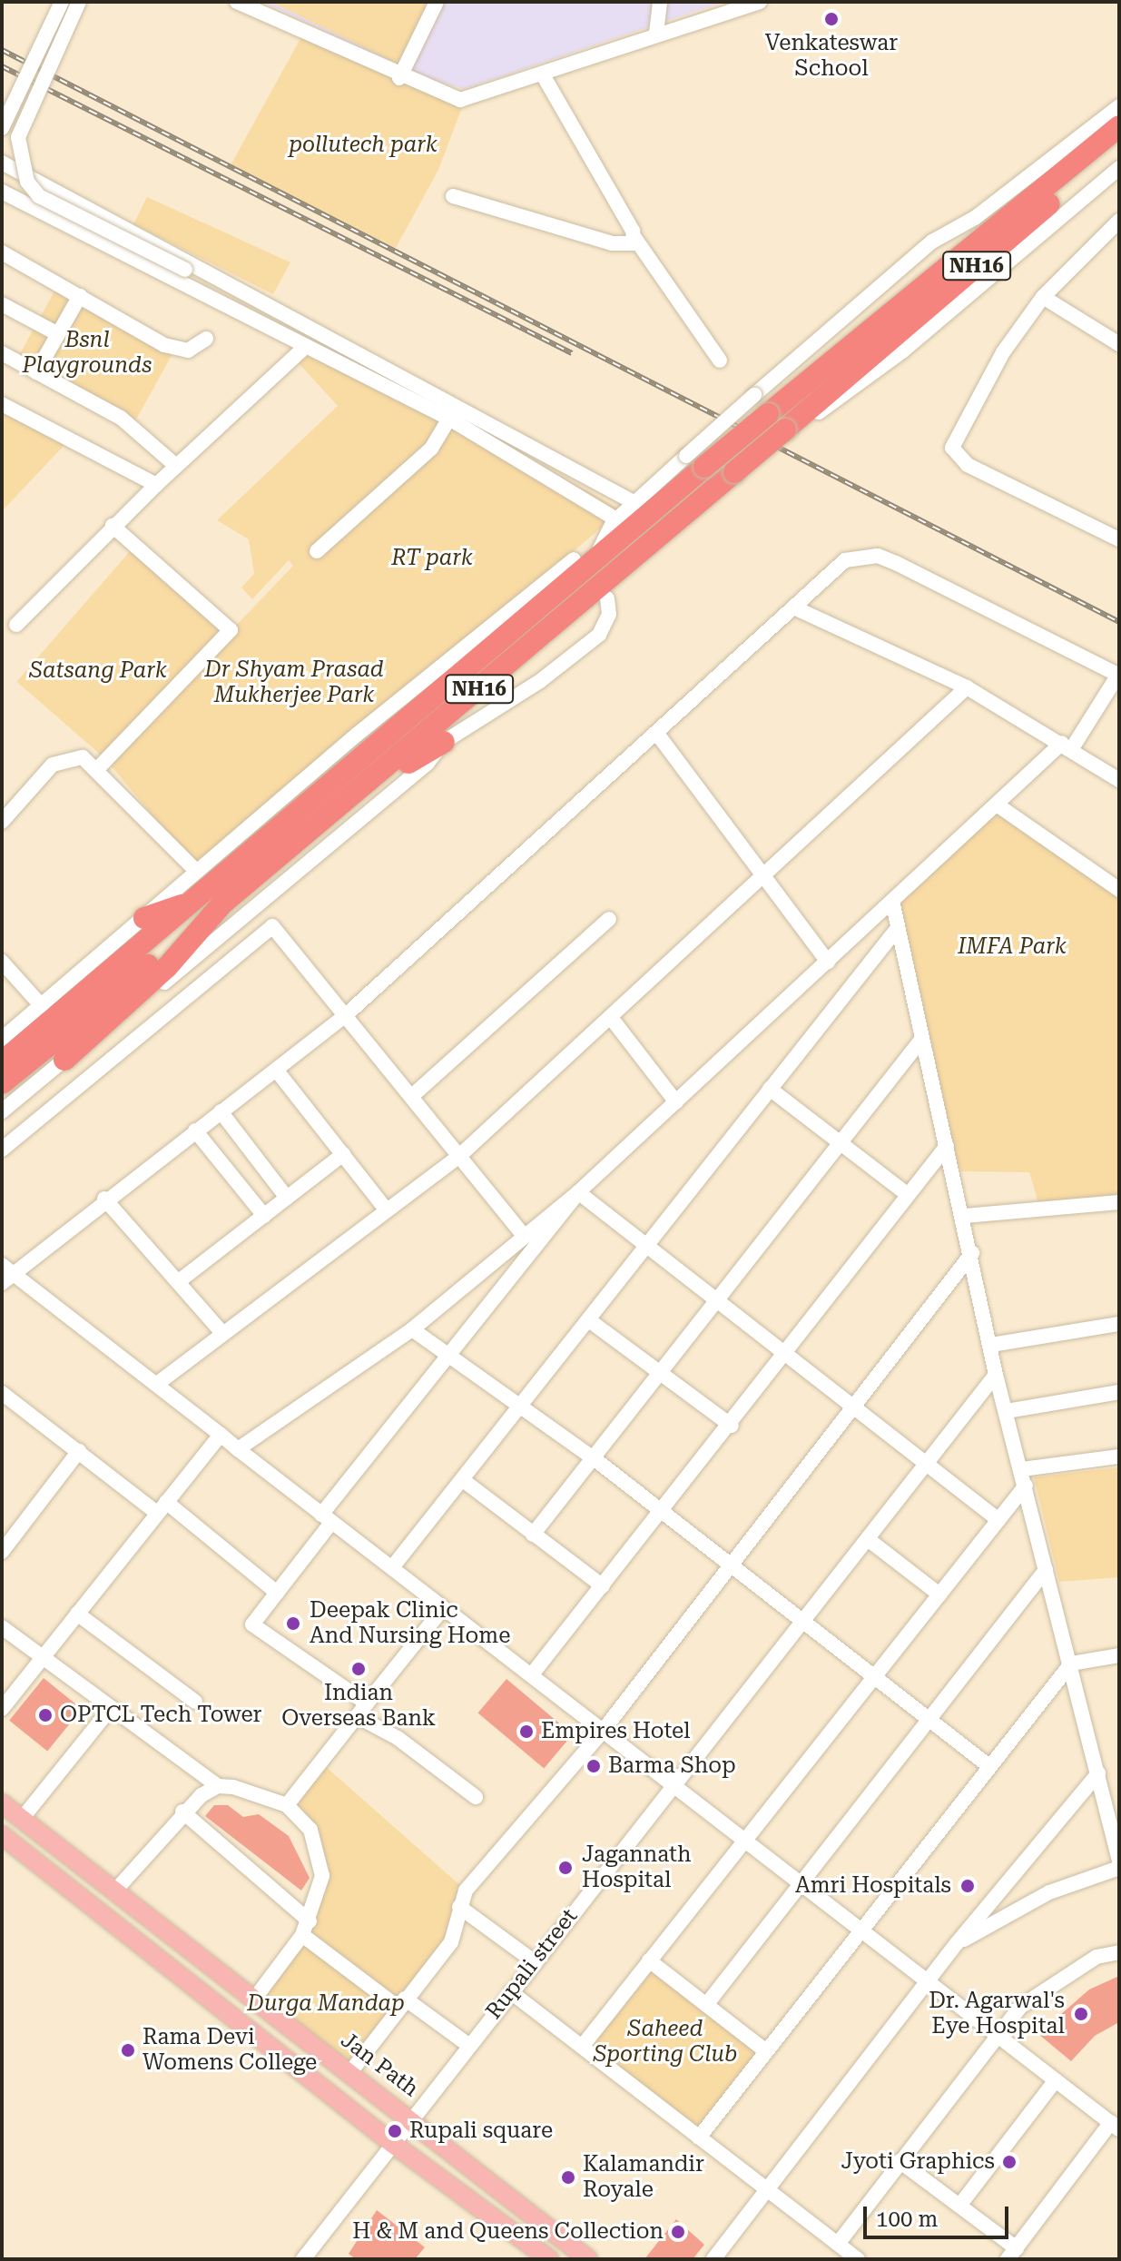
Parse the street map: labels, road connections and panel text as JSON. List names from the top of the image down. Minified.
{"streets":{"highway":["NH16"],"main road":["Jan Path"],"street":["Rupali street"]},"crossings":[["Rupali street","Jan Path"]],"parks":["pollutech park","Bsnl Playgrounds","RT park","Dr Shyam Prasad Mukherjee Park","Satsang Park","IMFA Park","Durga Mandap","Saheed Sporting Club"],"places":["Venkateswar School","Deepak Clinic And Nursing Home","Indian Overseas Bank","OPTCL Tech Tower","Empires Hotel","Barma Shop","Jagannath Hospital","Amri Hospitals","Dr. Agarwal's Eye Hospital","Rama Devi Womens College","Rupali square","Jyoti Graphics","Kalamandir Royale","H & M and Queens Collection"],"scale_bar":"100 m"}
